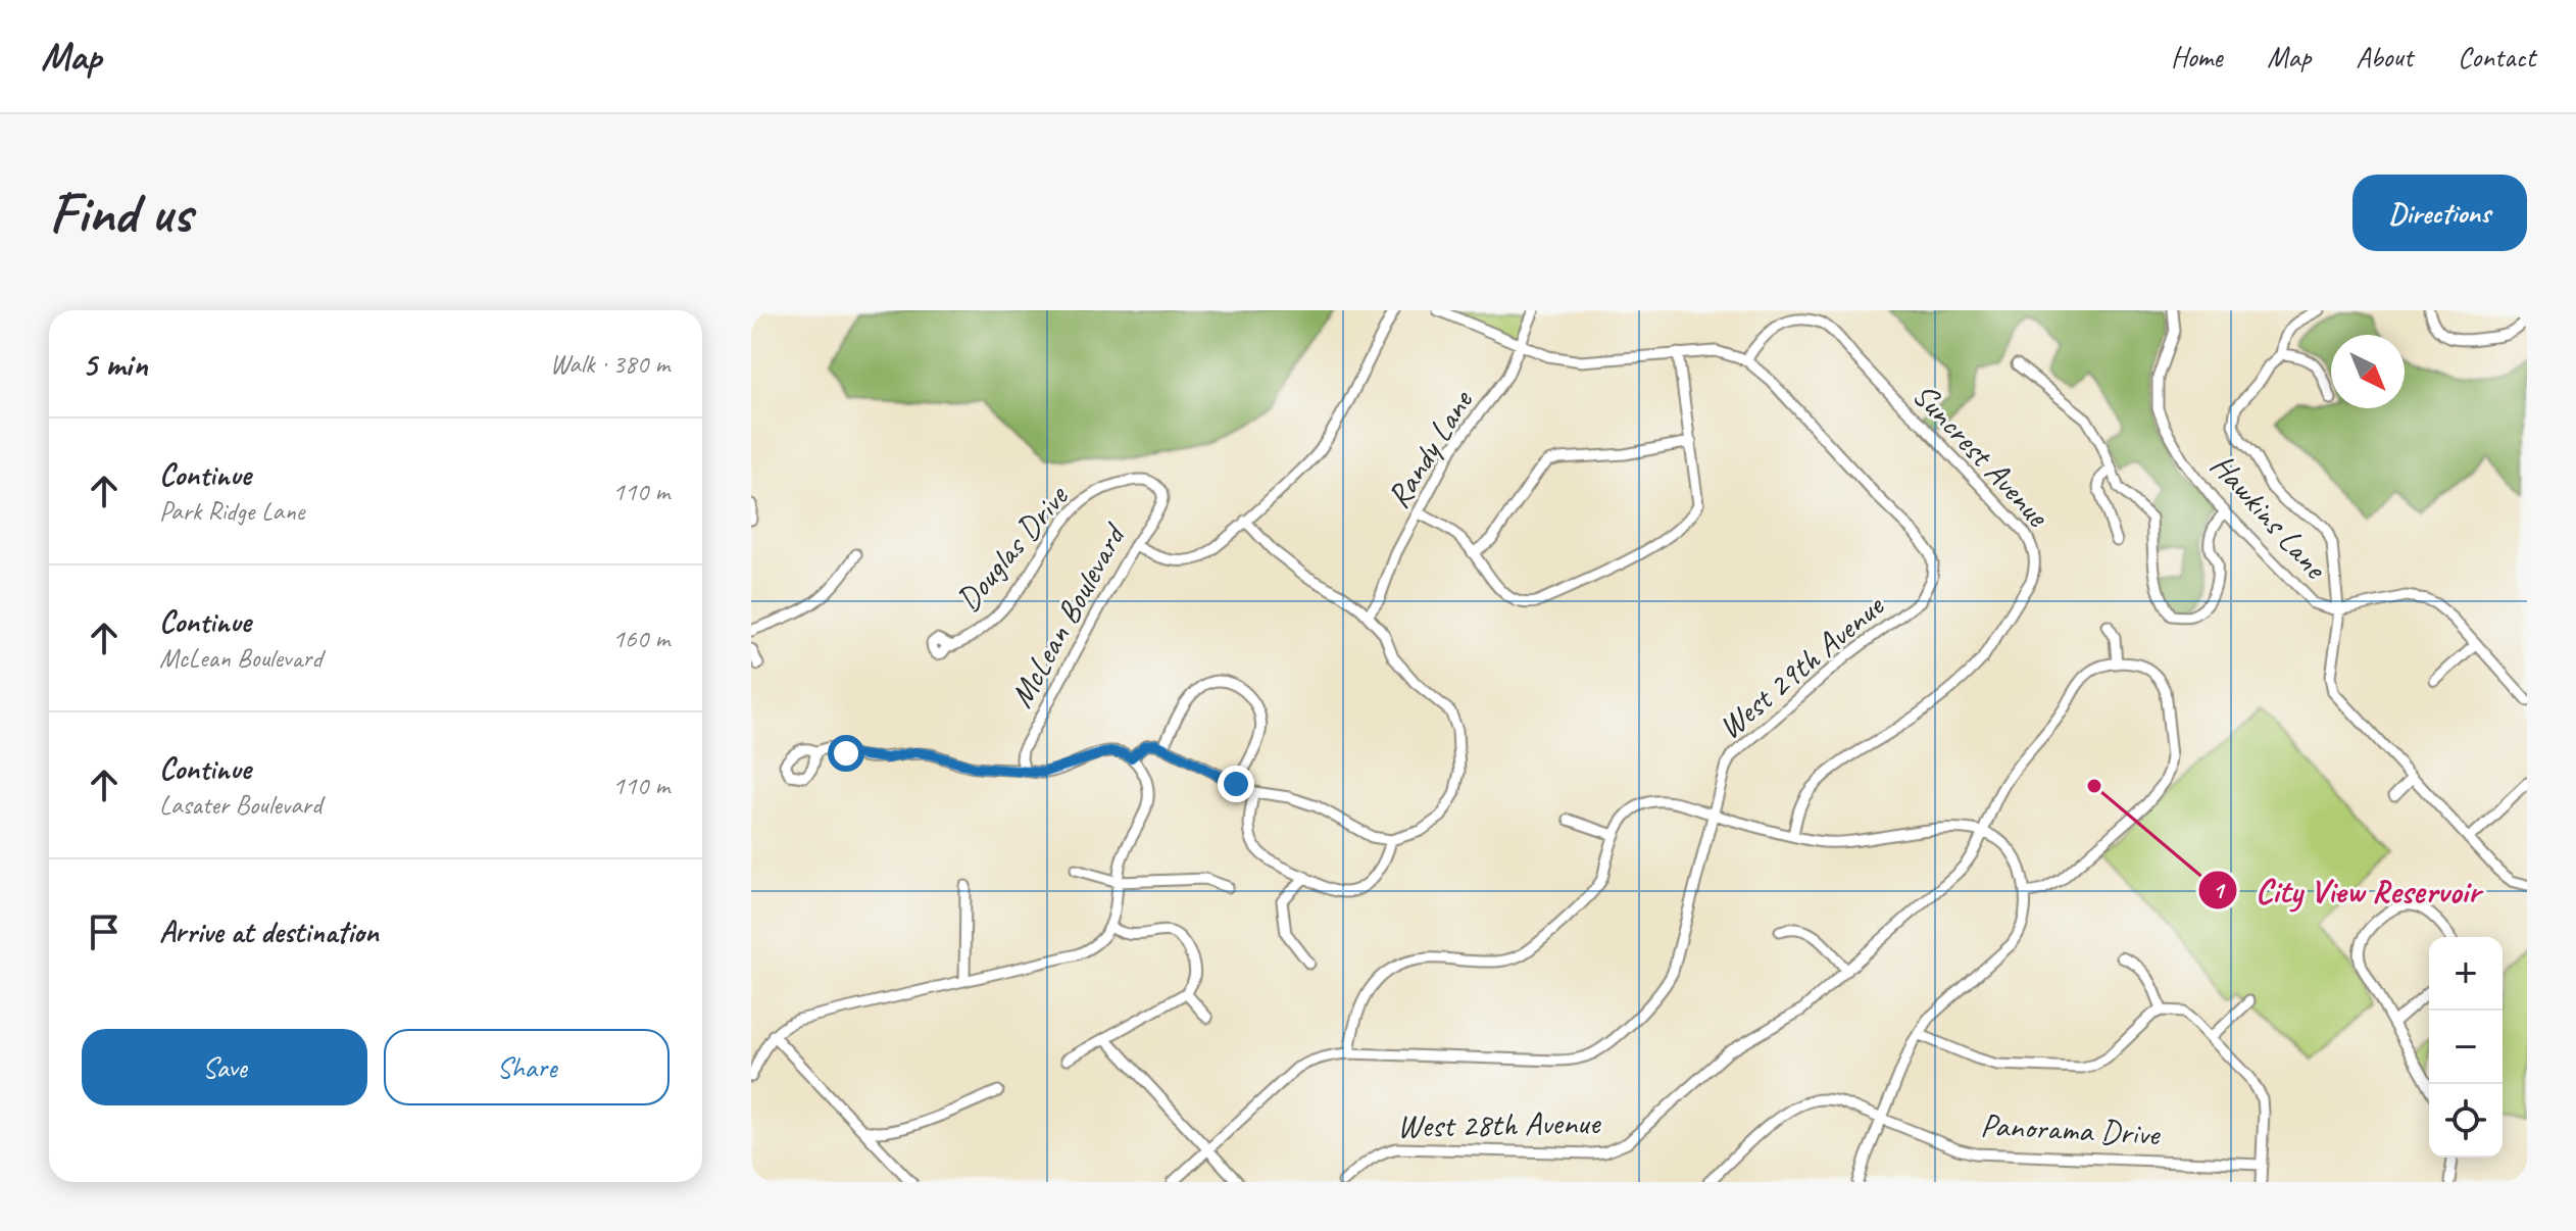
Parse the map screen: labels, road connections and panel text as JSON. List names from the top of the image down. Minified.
{"streets":{"street":["Randy Lane","Suncrest Avenue","Hawkins Lane","Douglas Drive","McLean Boulevard","West 29th Avenue","West 28th Avenue","Panorama Drive"]},"crossings":[["Randy Lane","West 29th Avenue"],["Suncrest Avenue","West 29th Avenue"],["Douglas Drive","McLean Boulevard"]],"places":["City View Reservoir"],"north":"bottom right","page":{"header":"Map","nav":["Home","Map","About","Contact"],"buttons":["Directions",["Save","Share"]],"title":"Find us","heading":["5 min","Walk · 380 m"],"list":[["Continue","Park Ridge Lane","110 m"],["Continue","McLean Boulevard","160 m"],["Continue","Lasater Boulevard","110 m"],"Arrive at destination"],"map_buttons":["+","−"]}}
